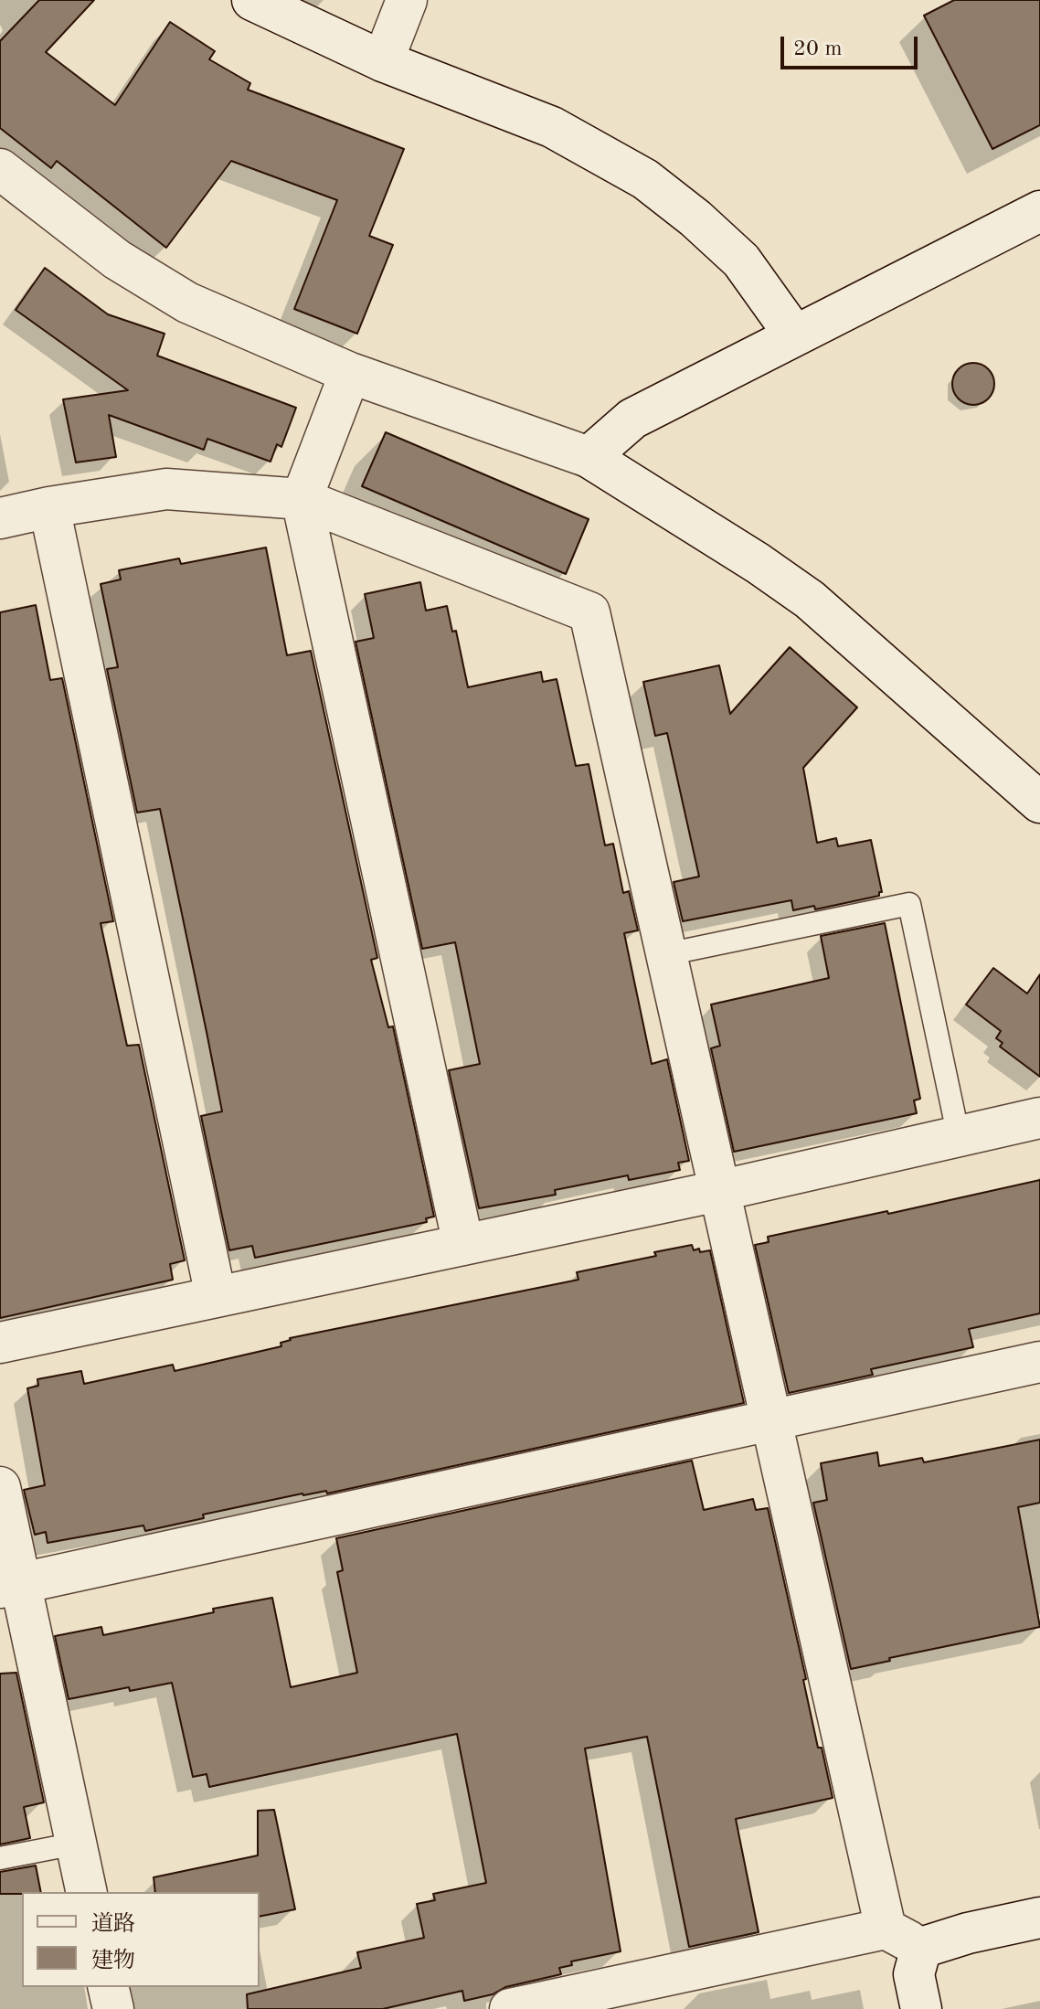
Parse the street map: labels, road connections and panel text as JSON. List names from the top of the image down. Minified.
{"legend":["道路","建物"],"scale_bar":"20 m"}
